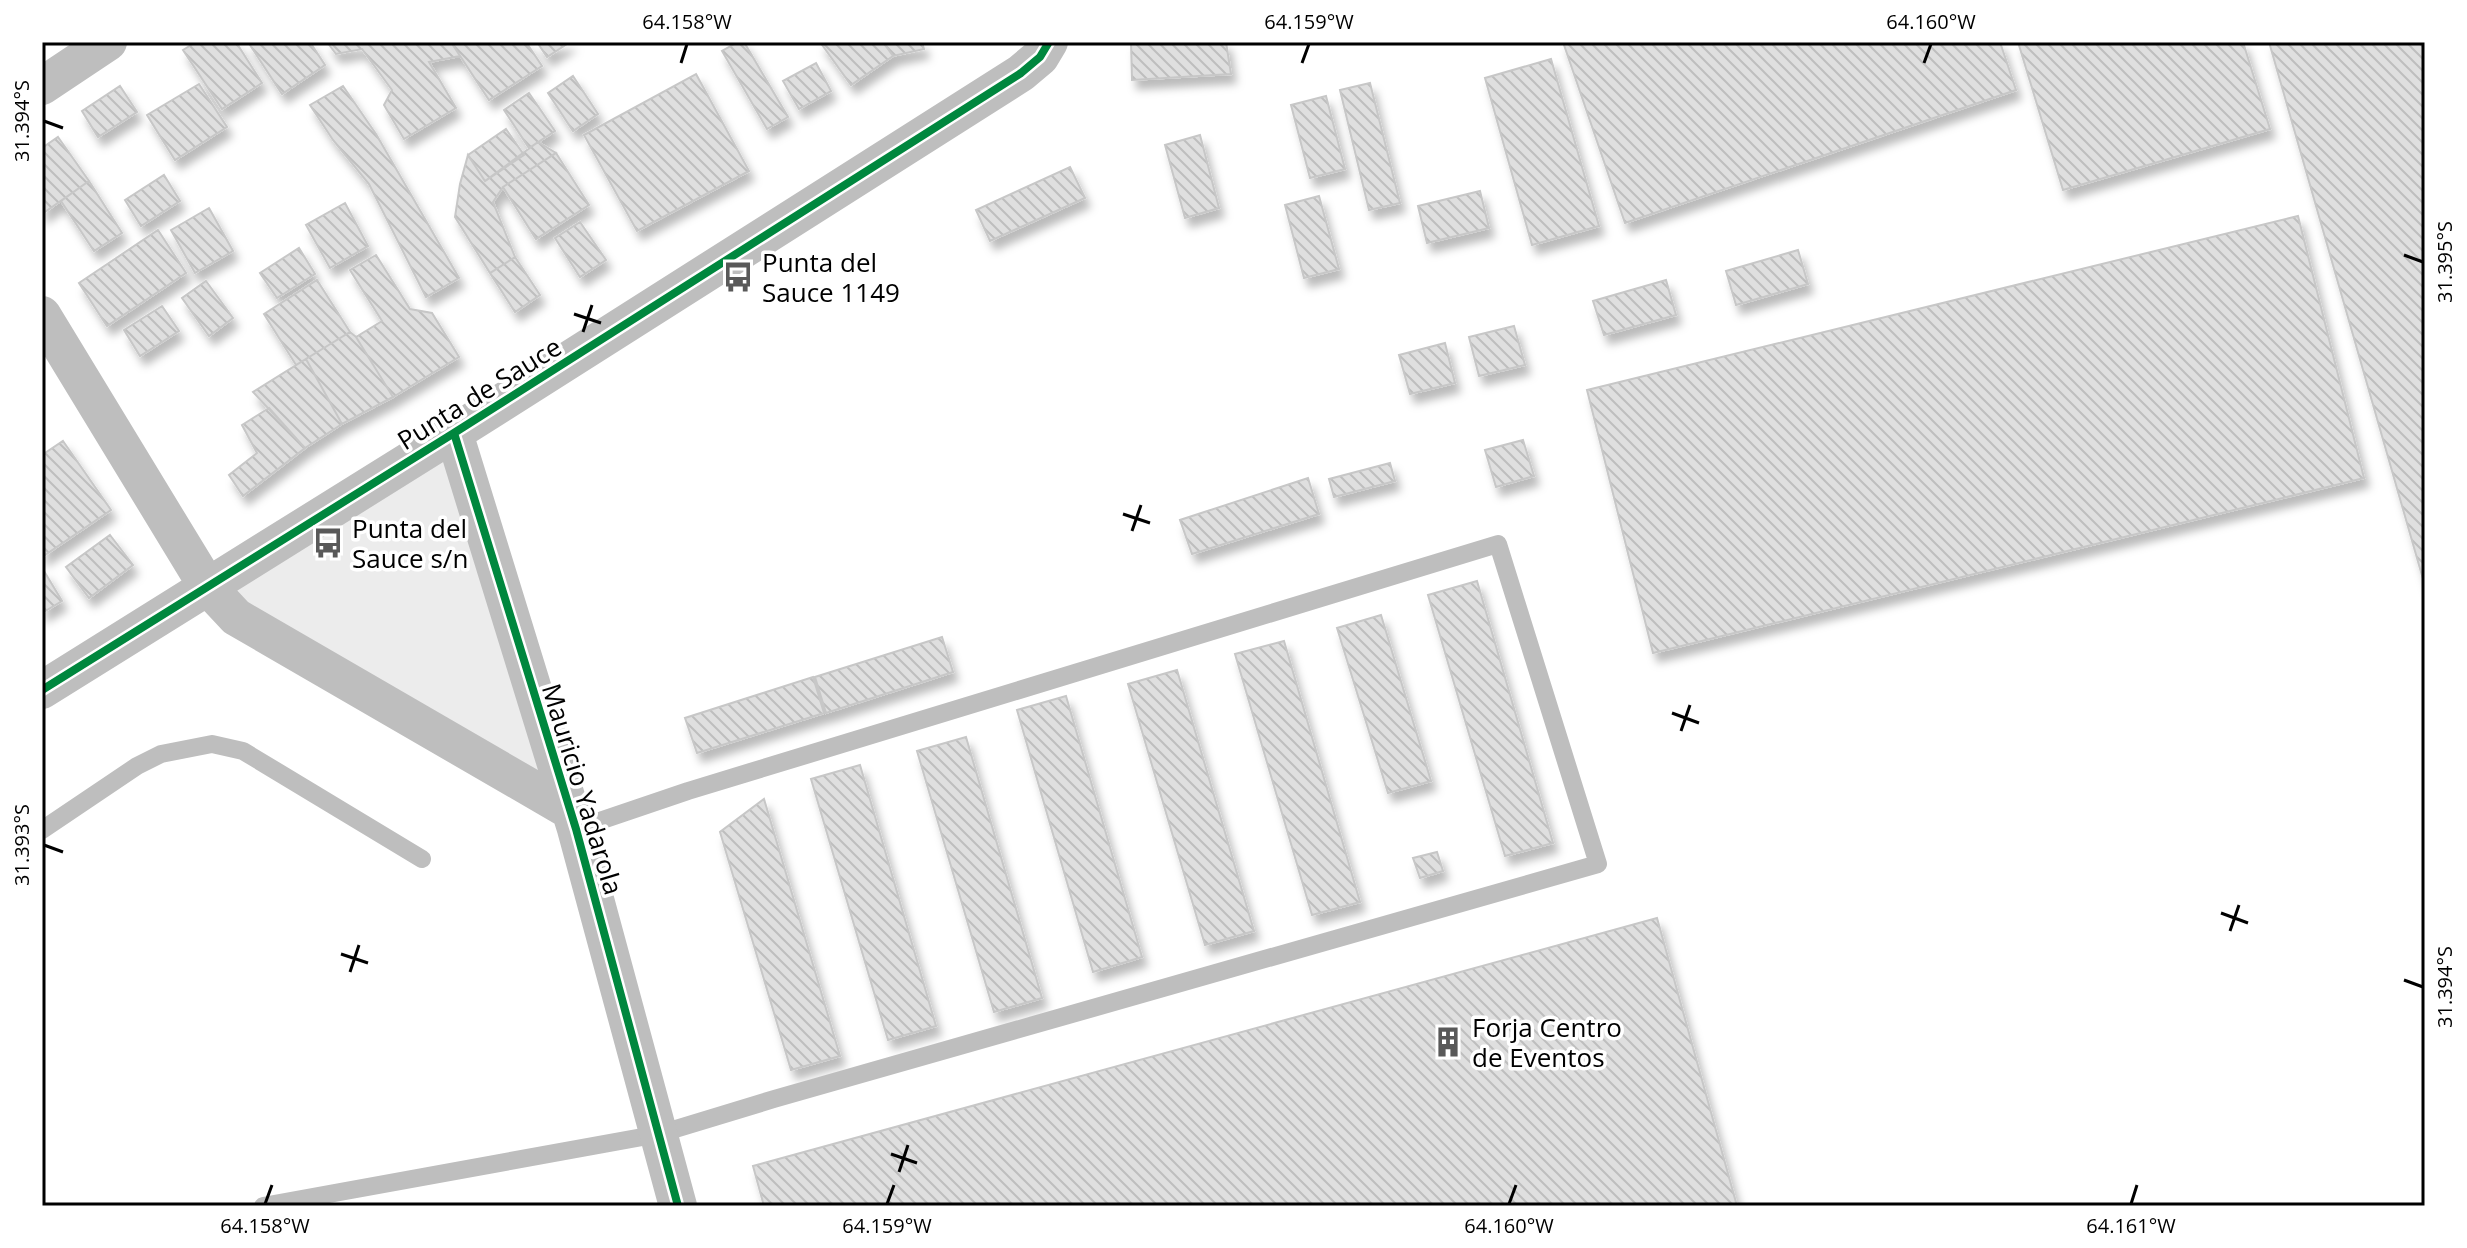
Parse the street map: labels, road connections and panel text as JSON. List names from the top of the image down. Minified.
{"streets":{"street":["Punta de Sauce","Mauricio Yadarola"]},"crossings":[["Punta de Sauce","Mauricio Yadarola"]],"places":{"bus stop":["Punta del Sauce 1149","Punta del Sauce s/n"],"building":["Forja Centro de Eventos"]},"coordinates":["64.158°W","64.159°W","64.160°W","31.394°S","31.395°S","31.393°S","64.161°W"]}
